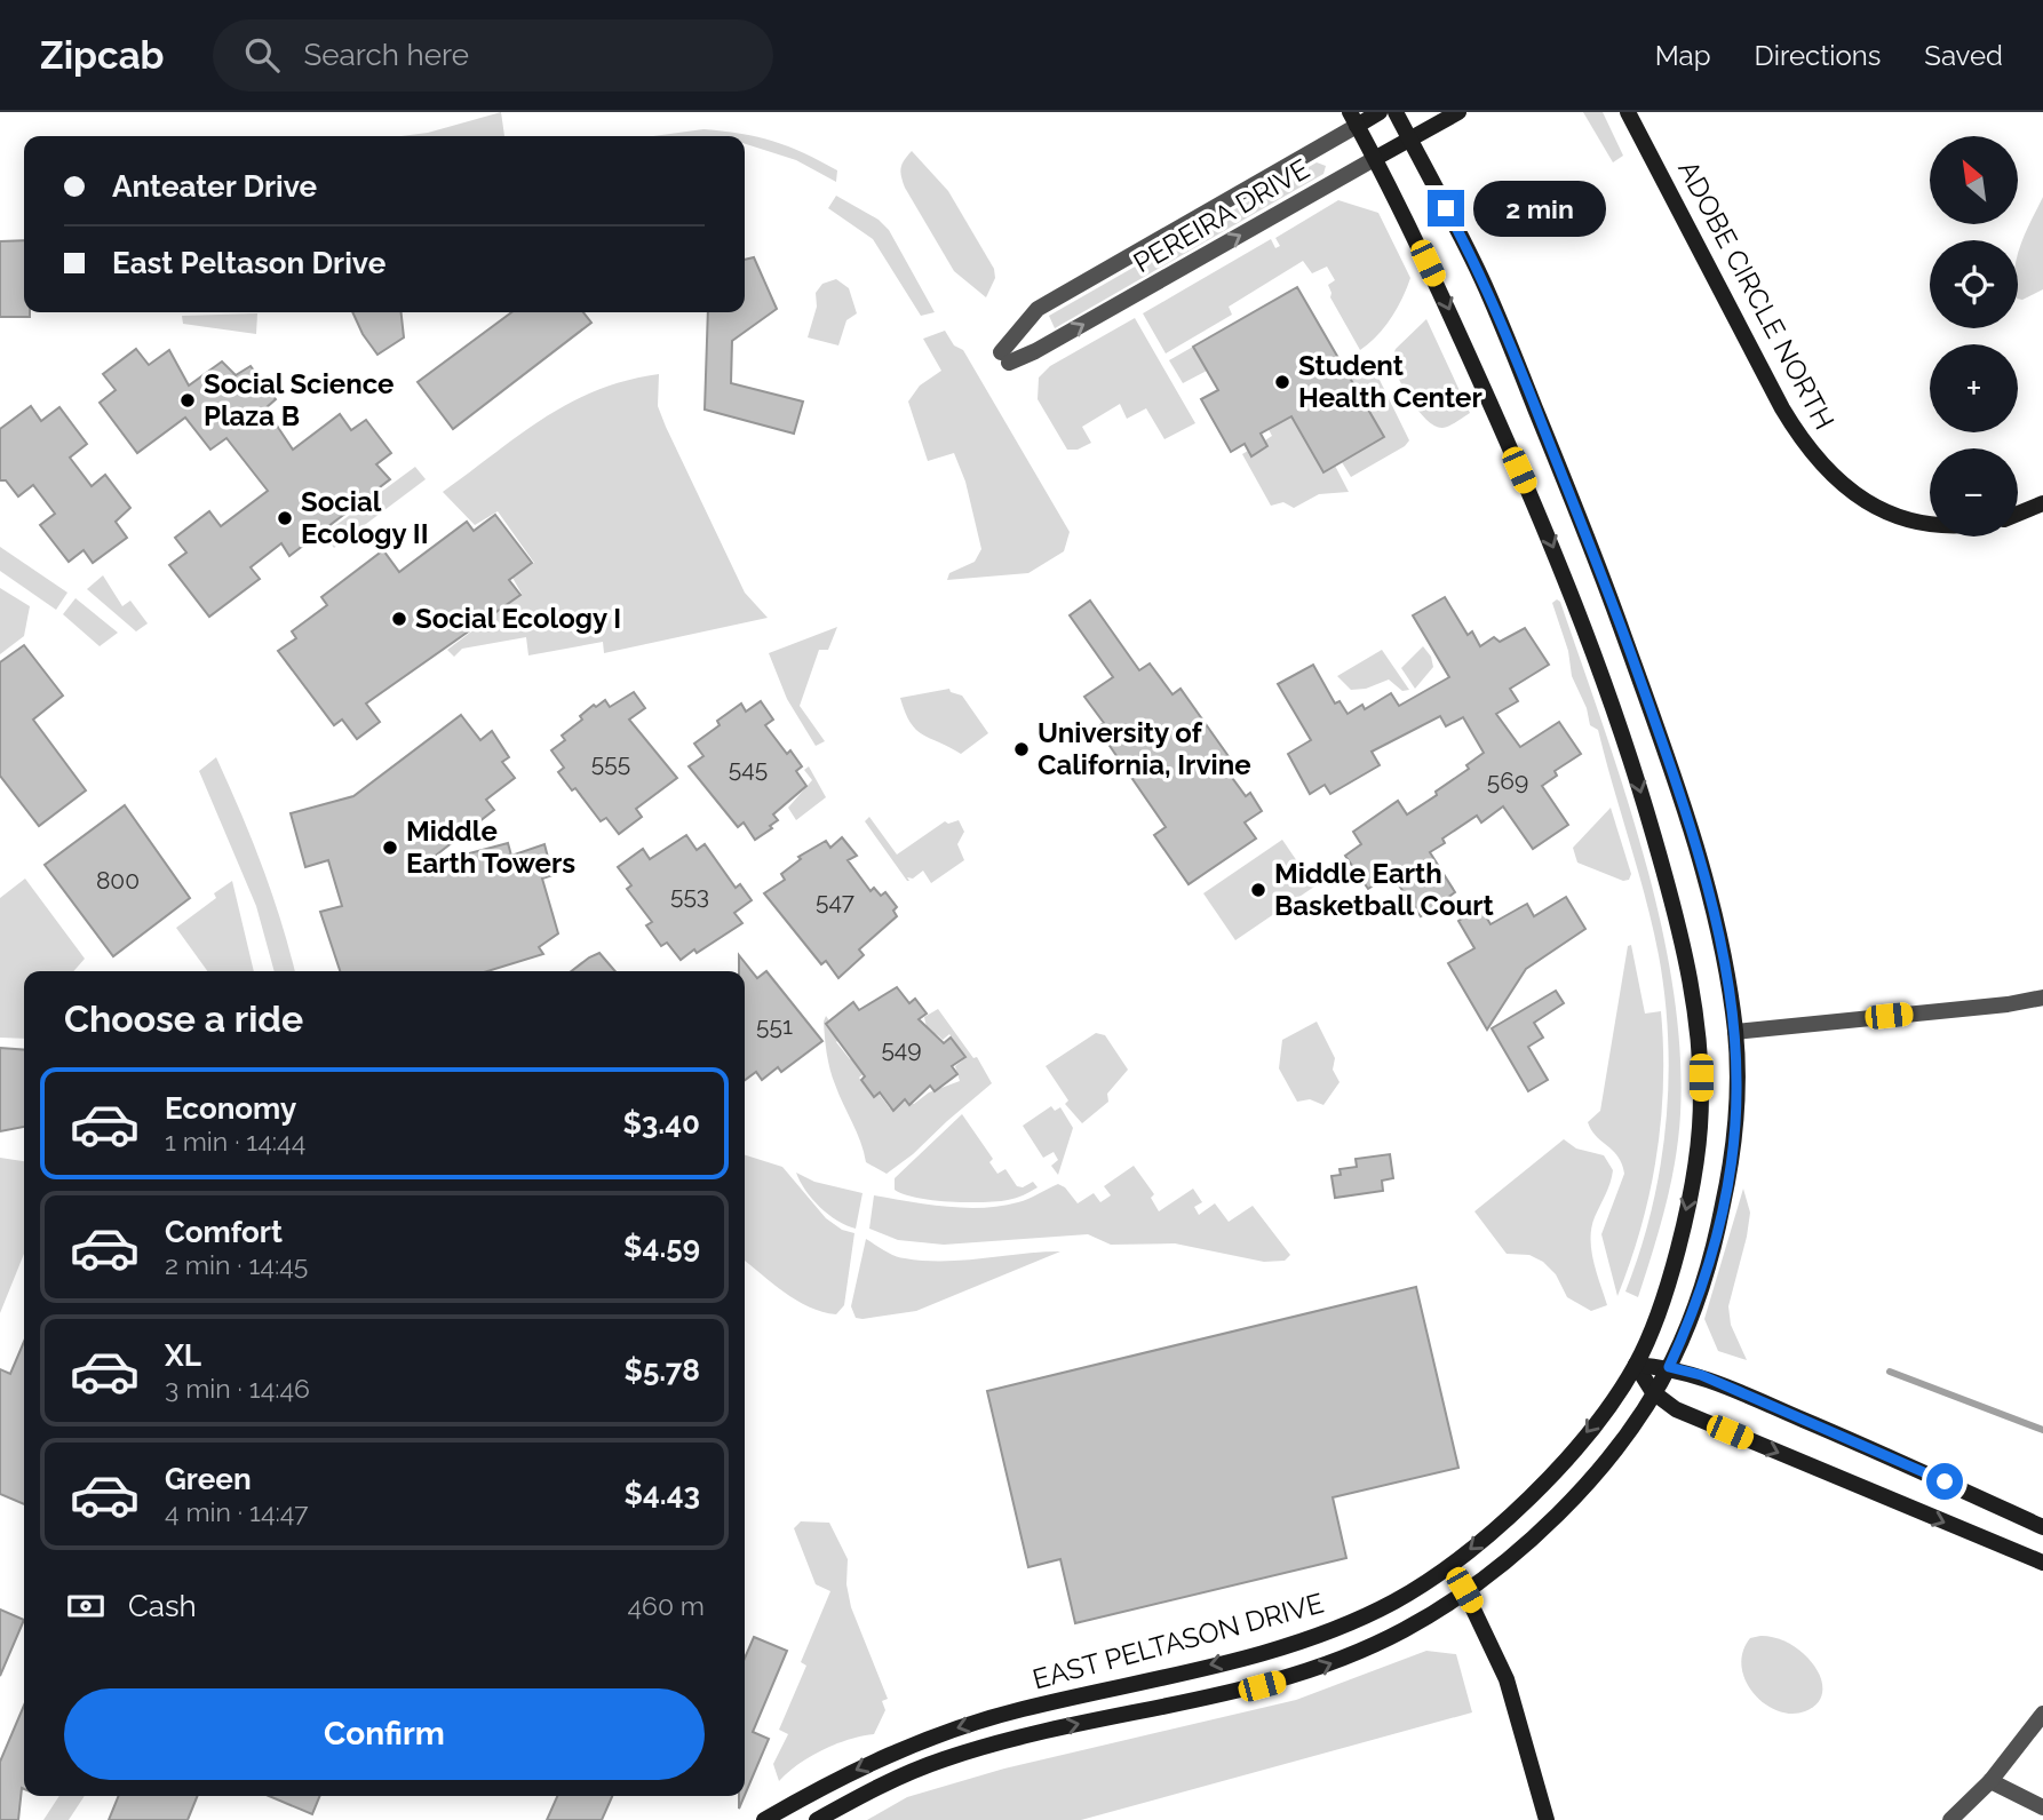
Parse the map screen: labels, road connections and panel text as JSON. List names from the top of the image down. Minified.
{"streets":{"main road":["PEREIRA DRIVE","ADOBE CIRCLE NORTH","EAST PELTASON DRIVE"]},"crossings":[["PEREIRA DRIVE","EAST PELTASON DRIVE"]],"places":["Student Health Center","Social Science Plaza B","Social Ecology II","Social Ecology I","University of California, Irvine","Middle Earth Towers","Middle Earth Basketball Court"],"house_numbers":["555","545","569","800","553","547","551","549"],"north":"top left","page":{"header":"Zipcab","search":"Search here","nav":["Map","Directions","Saved"],"map_buttons":["+","−"],"banner":["Anteater Drive","East Peltason Drive"],"bubble":"2 min","heading":"Choose a ride","list":[{"name":"Economy","note":"1 min · 14:44","value":"$3.40"},{"name":"Comfort","note":"2 min · 14:45","value":"$4.59"},{"name":"XL","note":"3 min · 14:46","value":"$5.78"},{"name":"Green","note":"4 min · 14:47","value":"$4.43"}],"pay":["Cash","460 m"],"buttons":"Confirm"}}
